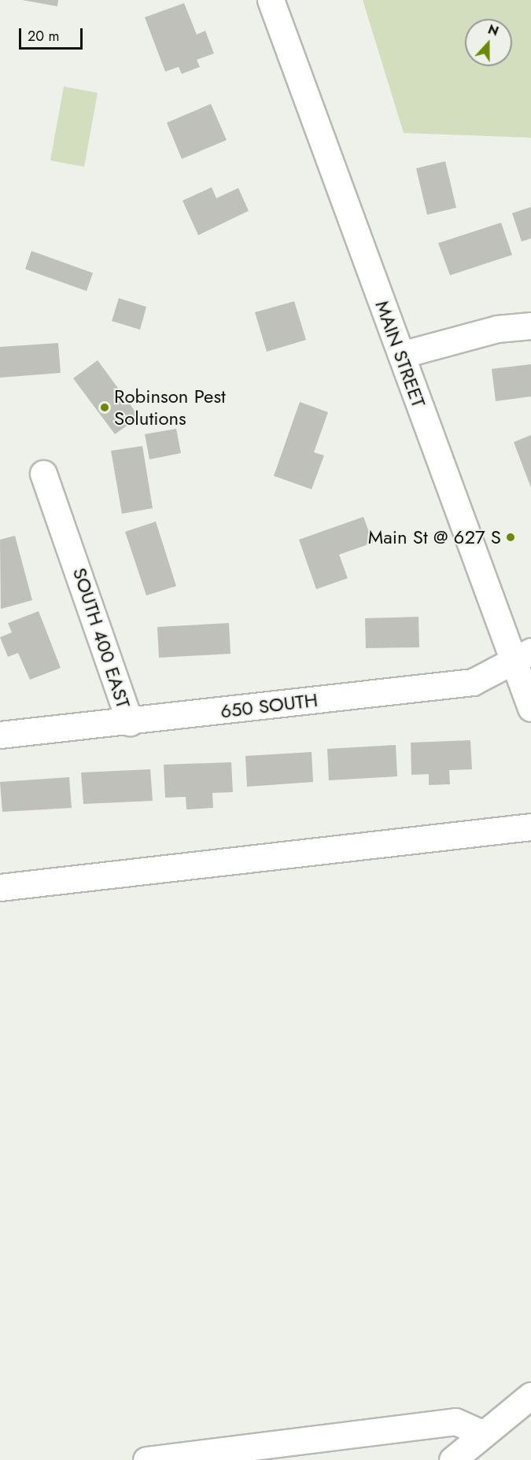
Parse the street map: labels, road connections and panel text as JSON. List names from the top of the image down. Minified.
{"streets":{"street":["MAIN STREET","SOUTH 400 EAST","650 SOUTH"]},"crossings":[["MAIN STREET","650 SOUTH"],["SOUTH 400 EAST","650 SOUTH"]],"places":["Robinson Pest Solutions","Main St @ 627 S"],"scale_bar":"20 m","north":"top"}
